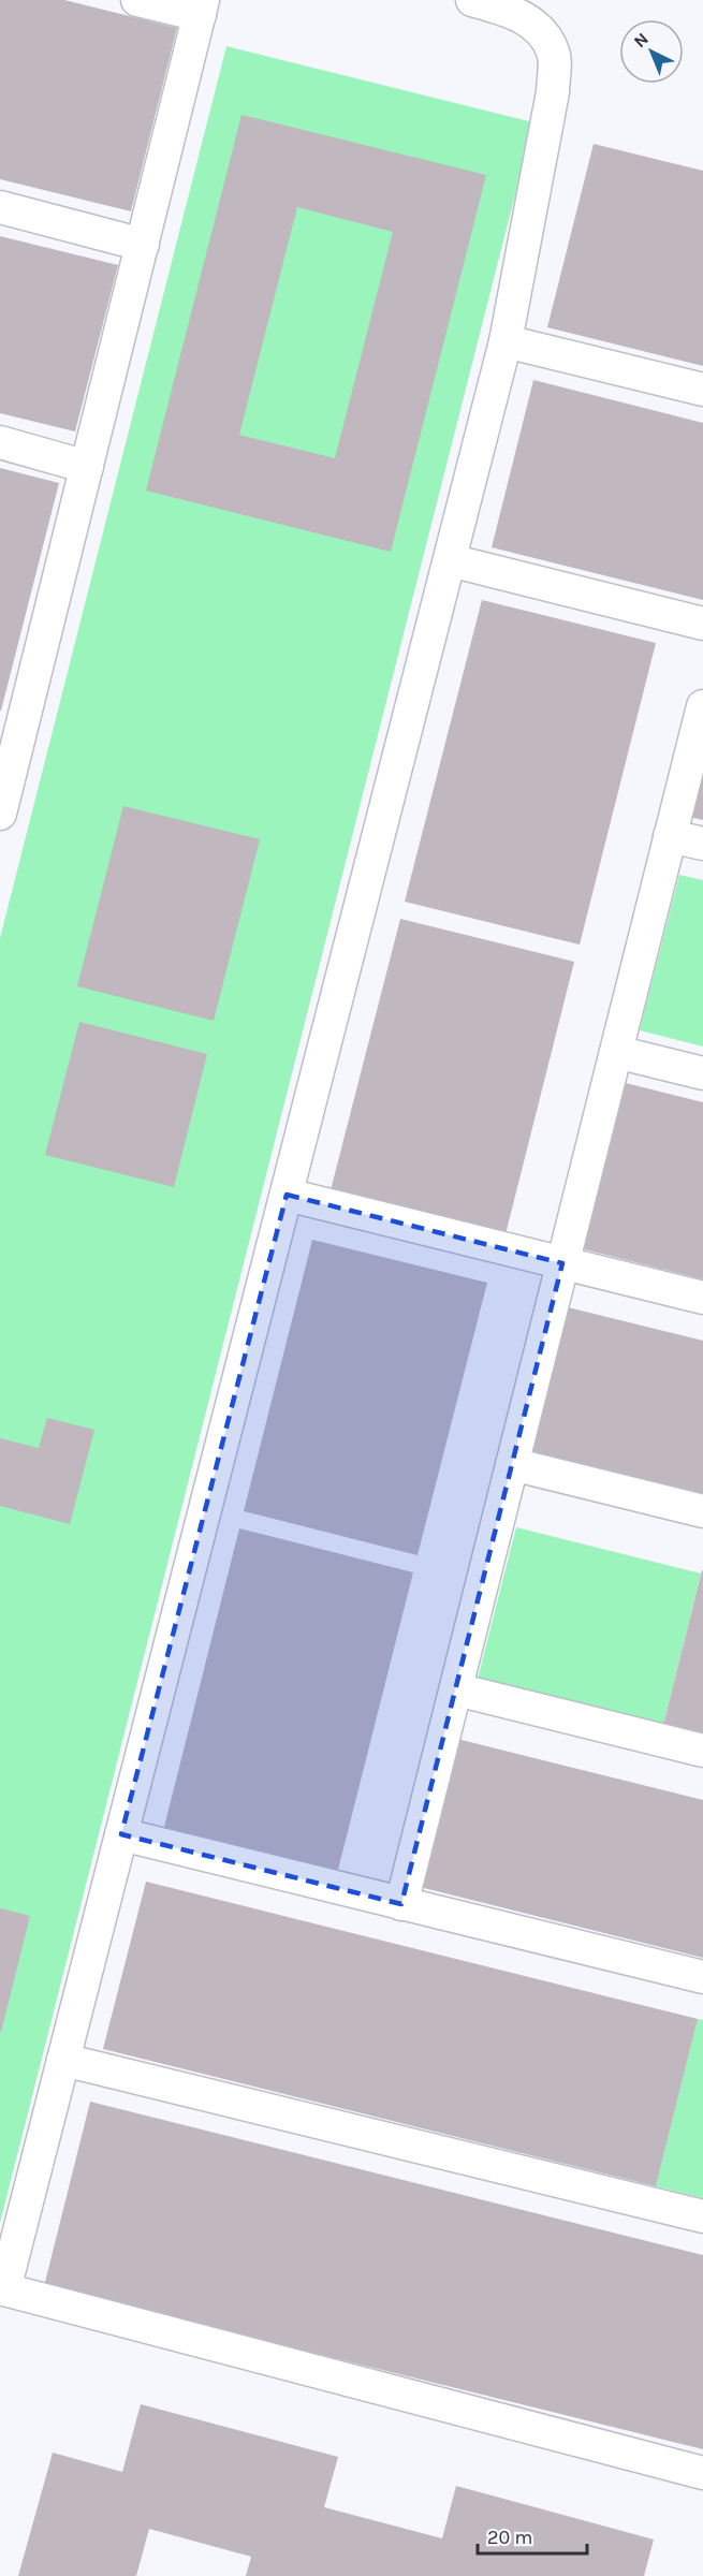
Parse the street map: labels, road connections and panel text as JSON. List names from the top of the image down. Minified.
{"scale_bar":"20 m","north":"top left"}
